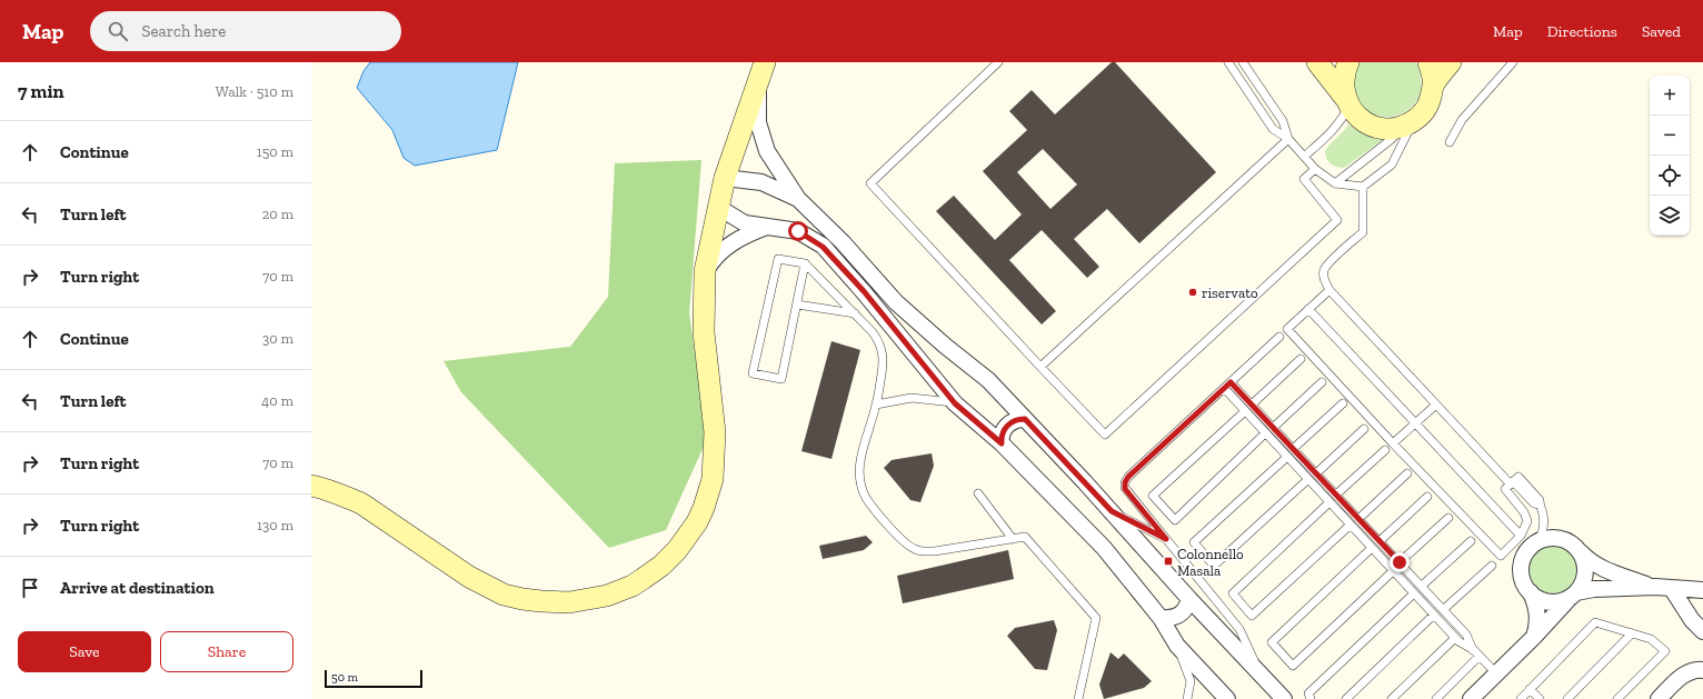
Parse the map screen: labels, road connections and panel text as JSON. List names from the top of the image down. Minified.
{"places":{"other":["riservato"],"transit":["Colonnello Masala"]},"scale_bar":"50 m","page":{"header":"Map","search":"Search here","nav":["Map","Directions","Saved"],"heading":["7 min","Walk · 510 m"],"map_buttons":["+","−"],"list":[["Continue","150 m"],["Turn left","20 m"],["Turn right","70 m"],["Continue","30 m"],["Turn left","40 m"],["Turn right","70 m"],["Turn right","130 m"],"Arrive at destination"],"buttons":["Save","Share"],"scale":"50 m"}}
